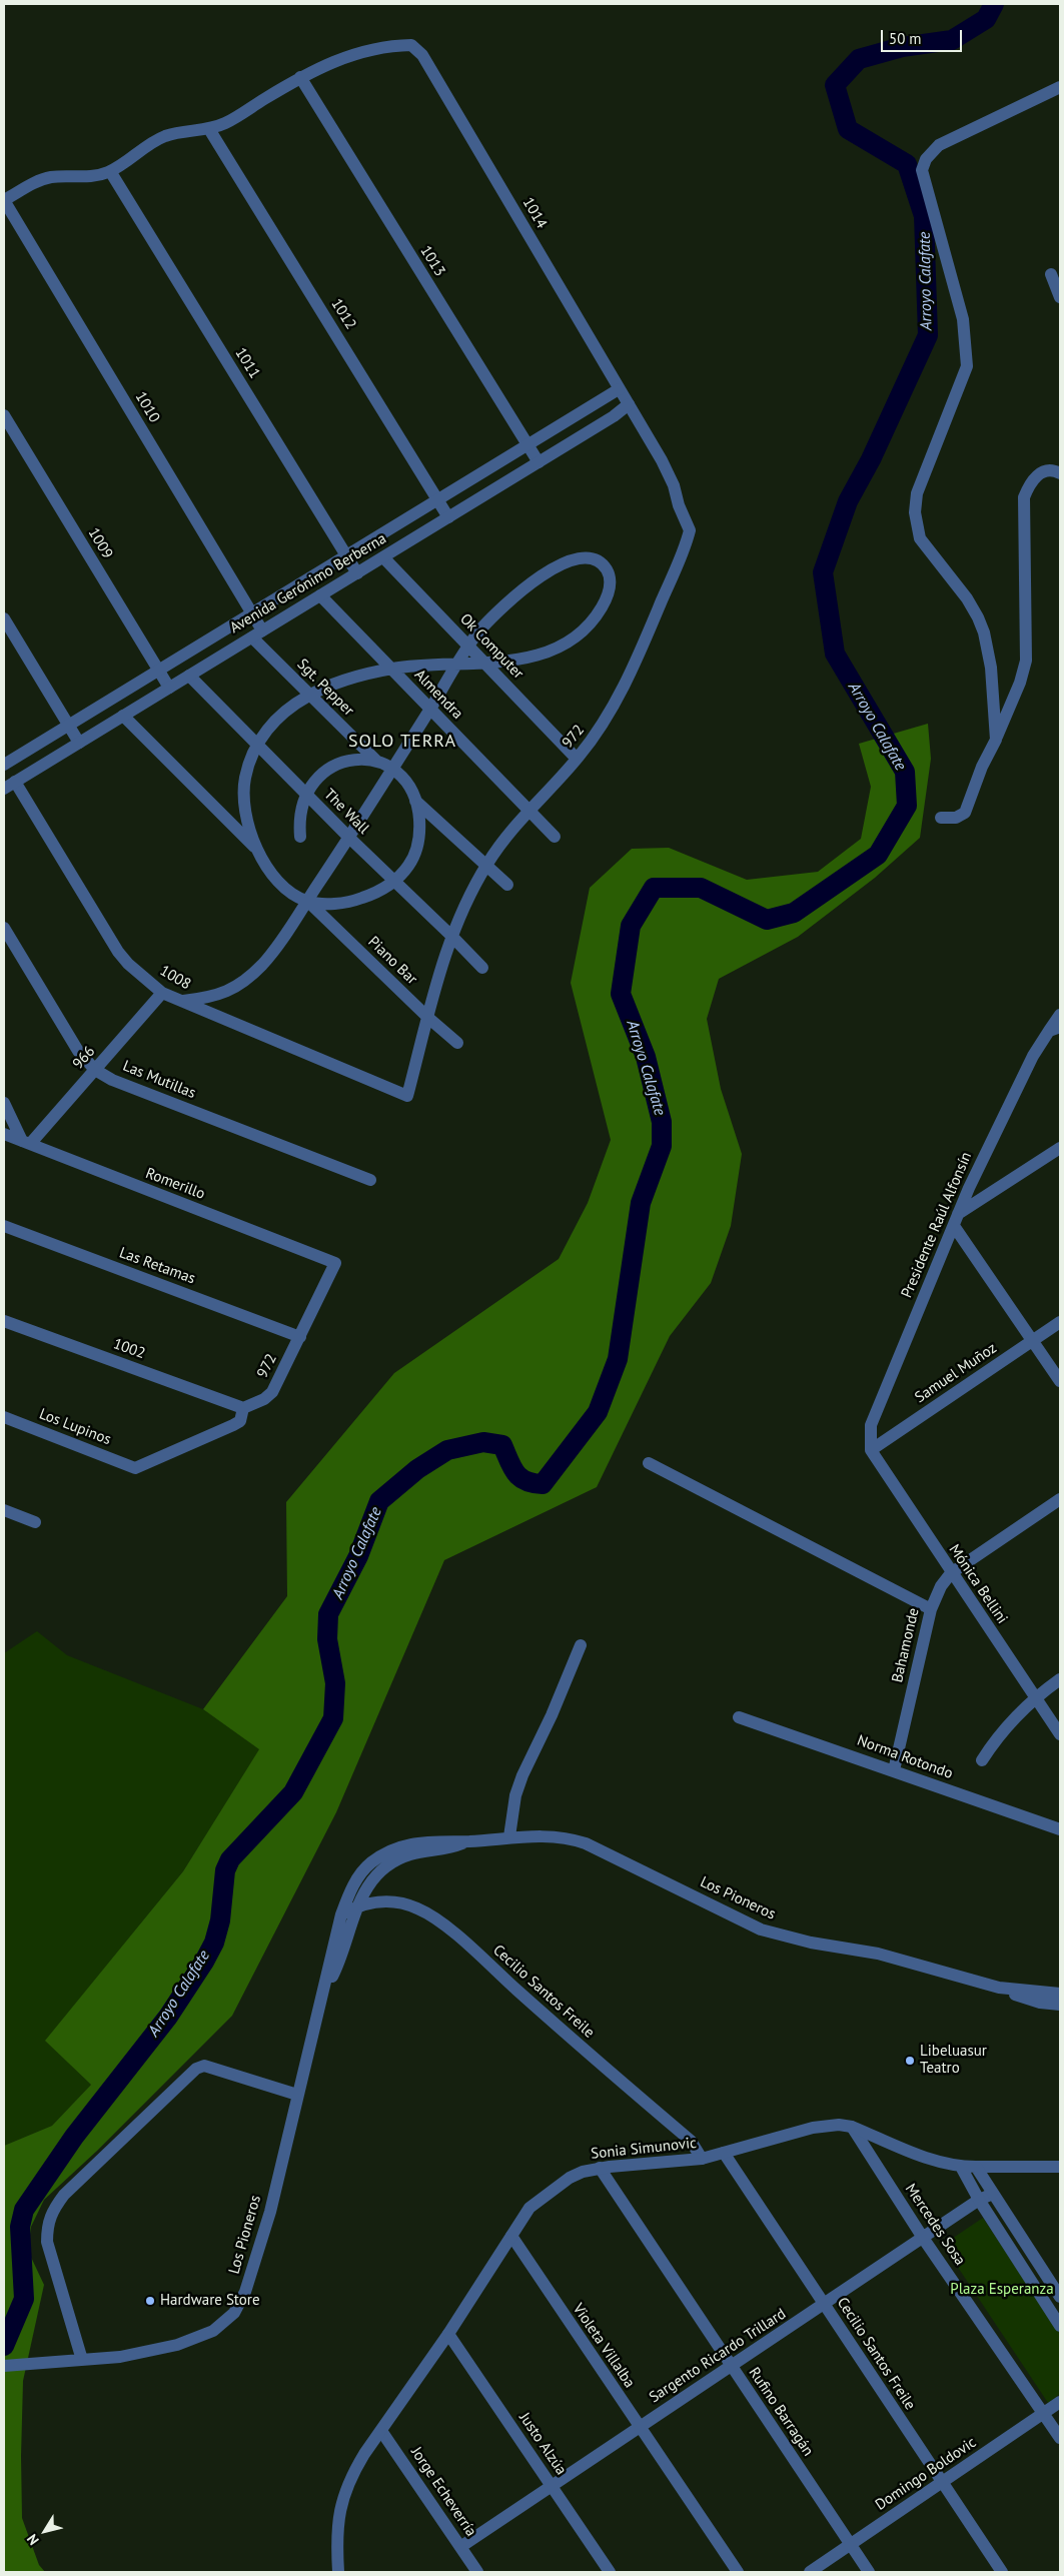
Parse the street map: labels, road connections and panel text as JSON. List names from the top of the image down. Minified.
{"streets":{"street":["1014","1013","1012","1011","1010","1009","Avenida Gerónimo Berberna","Ok Computer","Sgt. Pepper","Almendra","972","The Wall","Piano Bar","1008","966","Las Mutillas","Romerillo","Presidente Raúl Alfonsín","Las Retamas","1002","Samuel Muñoz","Los Lupinos","Mónica Bellini","Bahamonde","Norma Rotondo","Los Pioneros","Cecilio Santos Freile","Sonia Simunovic","Mercedes Sosa","Violeta Villalba","Sargento Ricardo Trillard","Rufino Barragán","Justo Alzúa","Domingo Boldovic","Jorge Echeverría"]},"crossings":[["1014","1013"],["1014","Avenida Gerónimo Berberna"],["1014","972"],["1013","Avenida Gerónimo Berberna"],["1012","Avenida Gerónimo Berberna"],["1011","Avenida Gerónimo Berberna"],["1010","Avenida Gerónimo Berberna"],["1010","Sgt. Pepper"],["1009","Avenida Gerónimo Berberna"],["Avenida Gerónimo Berberna","Ok Computer"],["Avenida Gerónimo Berberna","Sgt. Pepper"],["Avenida Gerónimo Berberna","Almendra"],["Avenida Gerónimo Berberna","972"],["Avenida Gerónimo Berberna","The Wall"],["Avenida Gerónimo Berberna","1008"],["Ok Computer","972"],["Almendra","972"],["972","The Wall"],["972","Piano Bar"],["972","1008"],["972","Romerillo"],["972","Las Retamas"],["972","1002"],["972","Los Lupinos"],["1008","966"],["966","Las Mutillas"],["966","Romerillo"],["Presidente Raúl Alfonsín","Samuel Muñoz"],["Presidente Raúl Alfonsín","Mónica Bellini"],["Samuel Muñoz","Mónica Bellini"],["Mónica Bellini","Bahamonde"],["Bahamonde","Norma Rotondo"],["Los Pioneros","Cecilio Santos Freile"],["Cecilio Santos Freile","Sonia Simunovic"],["Cecilio Santos Freile","Sargento Ricardo Trillard"],["Cecilio Santos Freile","Domingo Boldovic"],["Sonia Simunovic","Mercedes Sosa"],["Sonia Simunovic","Violeta Villalba"],["Sonia Simunovic","Rufino Barragán"],["Sonia Simunovic","Justo Alzúa"],["Sonia Simunovic","Jorge Echeverría"],["Mercedes Sosa","Sargento Ricardo Trillard"],["Mercedes Sosa","Domingo Boldovic"],["Violeta Villalba","Sargento Ricardo Trillard"],["Sargento Ricardo Trillard","Rufino Barragán"],["Sargento Ricardo Trillard","Justo Alzúa"],["Sargento Ricardo Trillard","Jorge Echeverría"],["Rufino Barragán","Domingo Boldovic"]],"districts":["SOLO TERRA"],"water":["Arroyo Calafate"],"parks":["Plaza Esperanza"],"places":["Libeluasur Teatro","Hardware Store"],"scale_bar":"50 m","north":"bottom left"}
